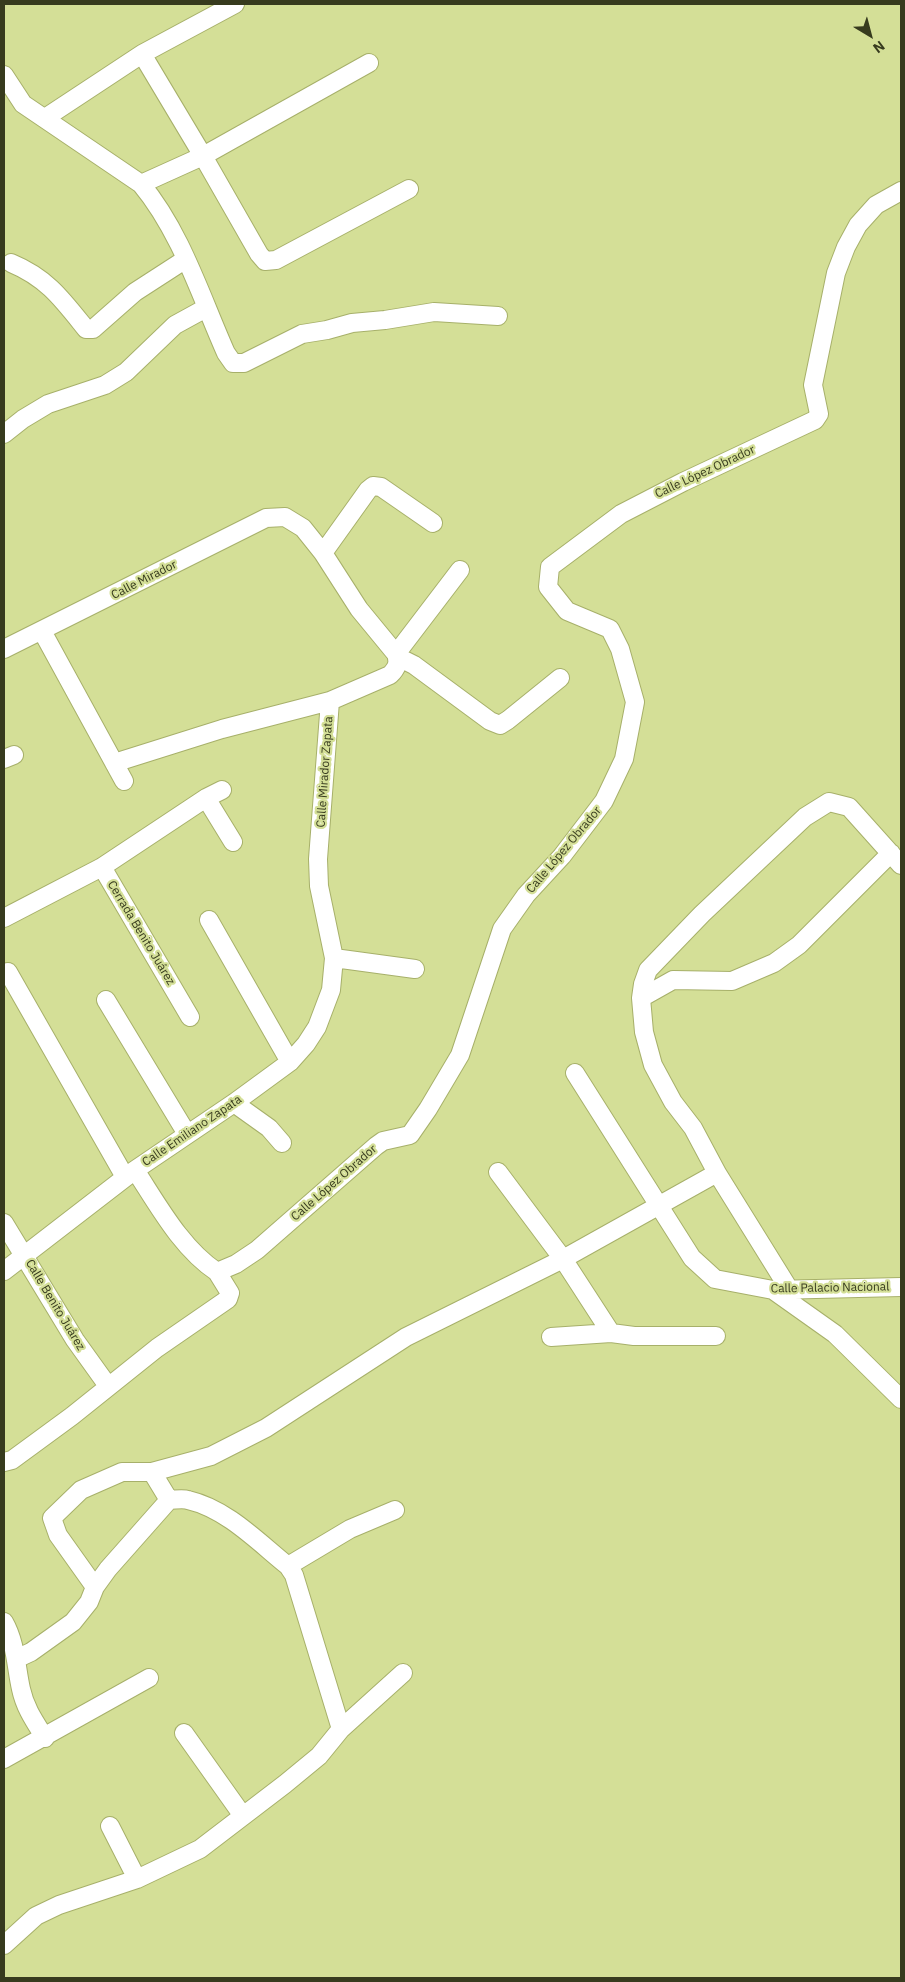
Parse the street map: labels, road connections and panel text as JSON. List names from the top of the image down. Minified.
{"streets":{"street":["Calle López Obrador","Calle Mirador","Calle Mirador Zapata","Cerrada Benito Juárez","Calle Emiliano Zapata","Calle Palacio Nacional","Calle Benito Juárez"]},"crossings":[["Calle Mirador Zapata","Calle Emiliano Zapata"],["Calle Emiliano Zapata","Calle Benito Juárez"]],"north":"bottom right"}
